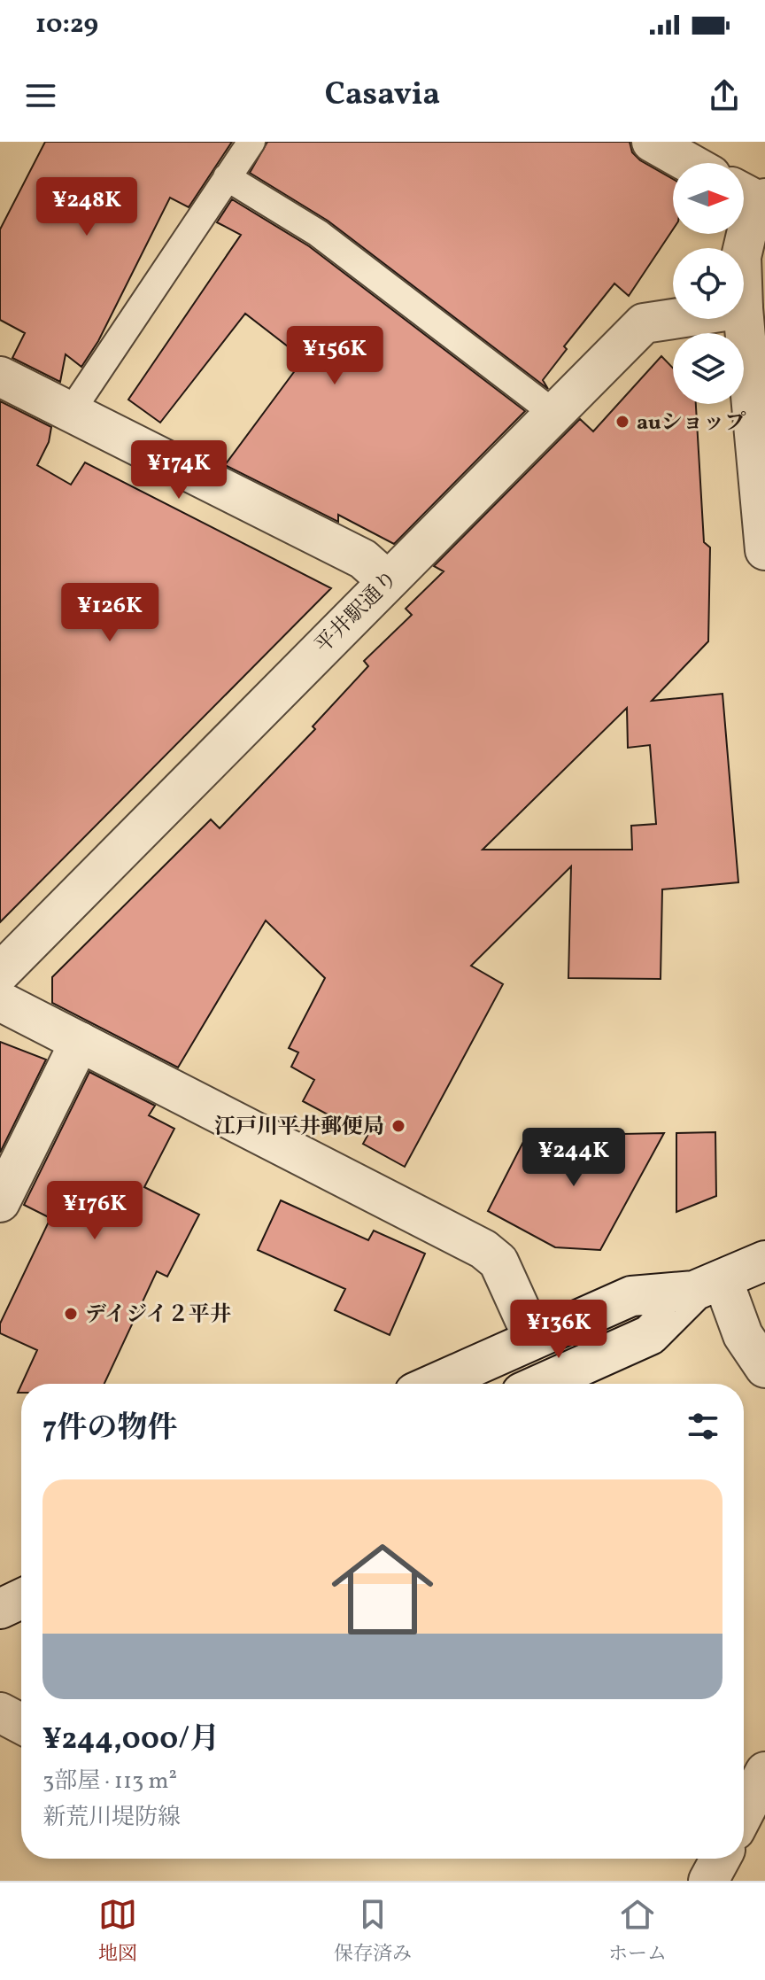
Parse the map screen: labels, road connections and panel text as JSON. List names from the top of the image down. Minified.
{"streets":{"street":["平井駅通り"]},"places":["auショップ","江戸川平井郵便局","デイジイ２平井"],"north":"right","page":{"status":"10:29","header":"Casavia","price":["¥248K","¥156K","¥174K","¥126K","¥244K","¥176K","¥136K"],"heading":"7件の物件","list":[{"name":"¥244,000/月","note":"3部屋 · 113 m² · 新荒川堤防線"}],"tabs":["地図","保存済み","ホーム"]}}
